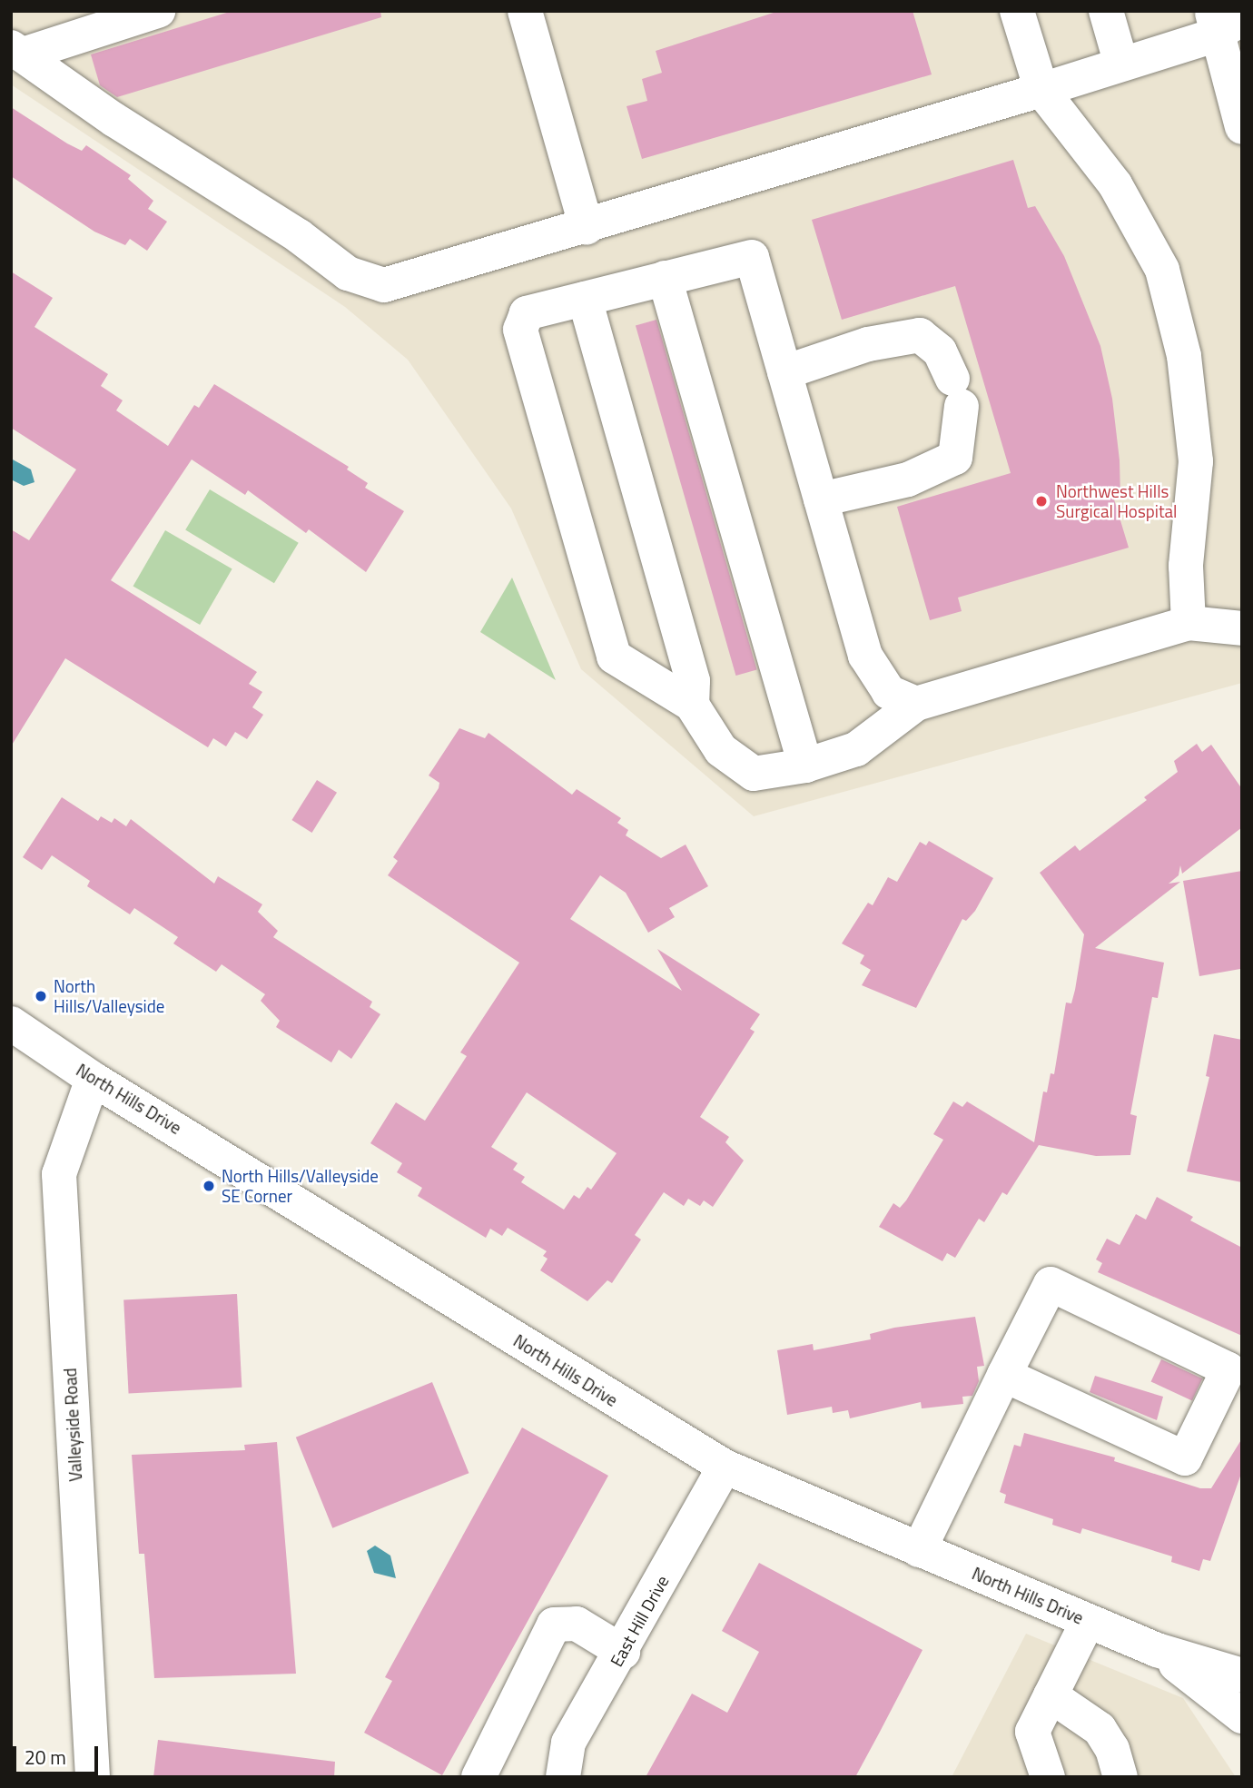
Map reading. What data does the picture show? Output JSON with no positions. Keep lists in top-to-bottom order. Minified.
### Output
{"streets":{"street":["North Hills Drive","Valleyside Road","East Hill Drive"]},"crossings":[["North Hills Drive","Valleyside Road"],["North Hills Drive","East Hill Drive"]],"places":["Northwest Hills Surgical Hospital","North Hills/Valleyside","North Hills/Valleyside SE Corner"],"scale_bar":"20 m"}
